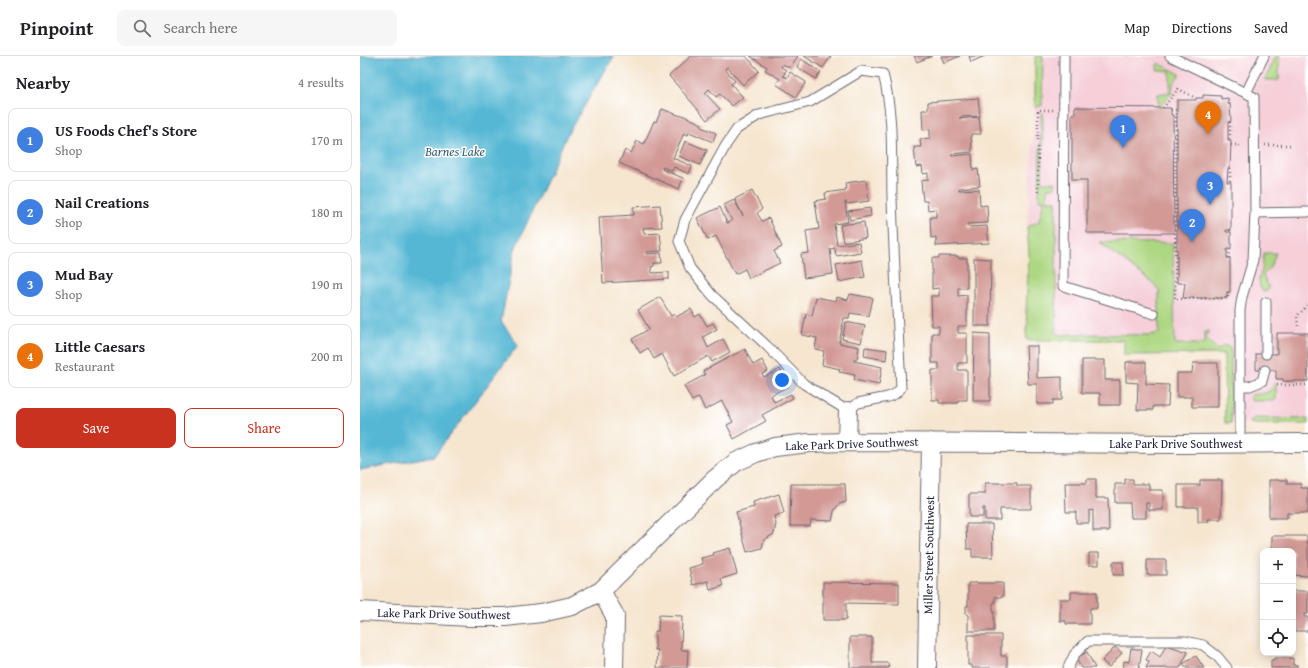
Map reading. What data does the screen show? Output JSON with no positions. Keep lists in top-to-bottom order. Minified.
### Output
{"streets":{"street":["Lake Park Drive Southwest","Miller Street Southwest"]},"crossings":[["Lake Park Drive Southwest","Miller Street Southwest"]],"water":["Barnes Lake"],"page":{"header":"Pinpoint","search":"Search here","nav":["Map","Directions","Saved"],"heading":["Nearby","4 results"],"pins":["4","1","3","2"],"list":[{"mark":"1","name":"US Foods Chef's Store","note":"Shop","value":"170 m"},{"mark":"2","name":"Nail Creations","note":"Shop","value":"180 m"},{"mark":"3","name":"Mud Bay","note":"Shop","value":"190 m"},{"mark":"4","name":"Little Caesars","note":"Restaurant","value":"200 m"}],"buttons":["Save","Share"],"map_buttons":["+","−"]}}
